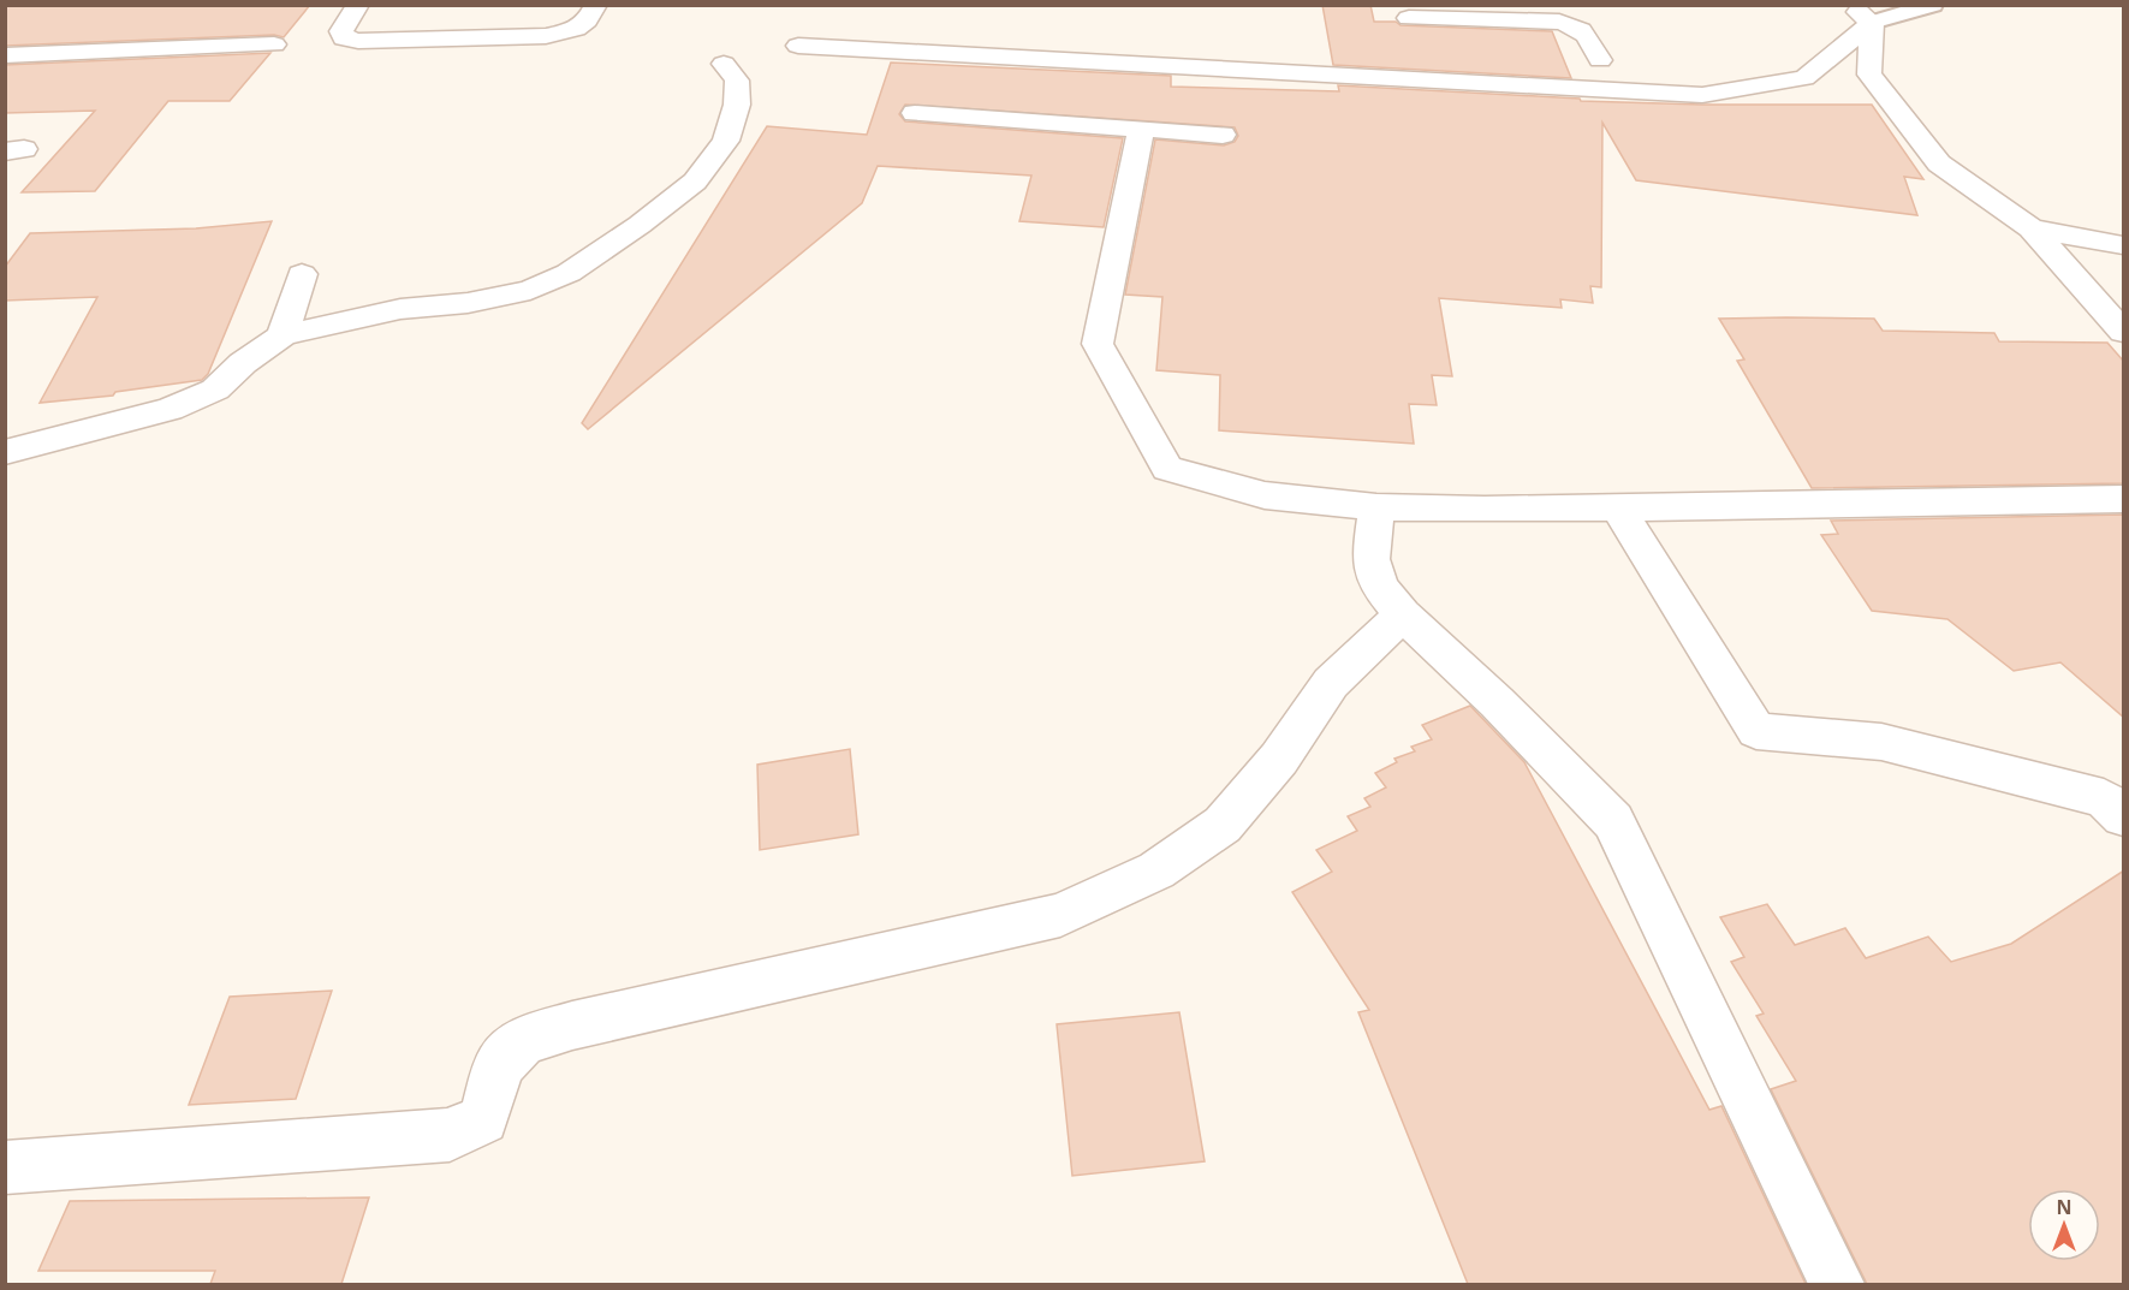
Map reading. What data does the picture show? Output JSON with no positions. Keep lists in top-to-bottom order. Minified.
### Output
{"north":"top"}
